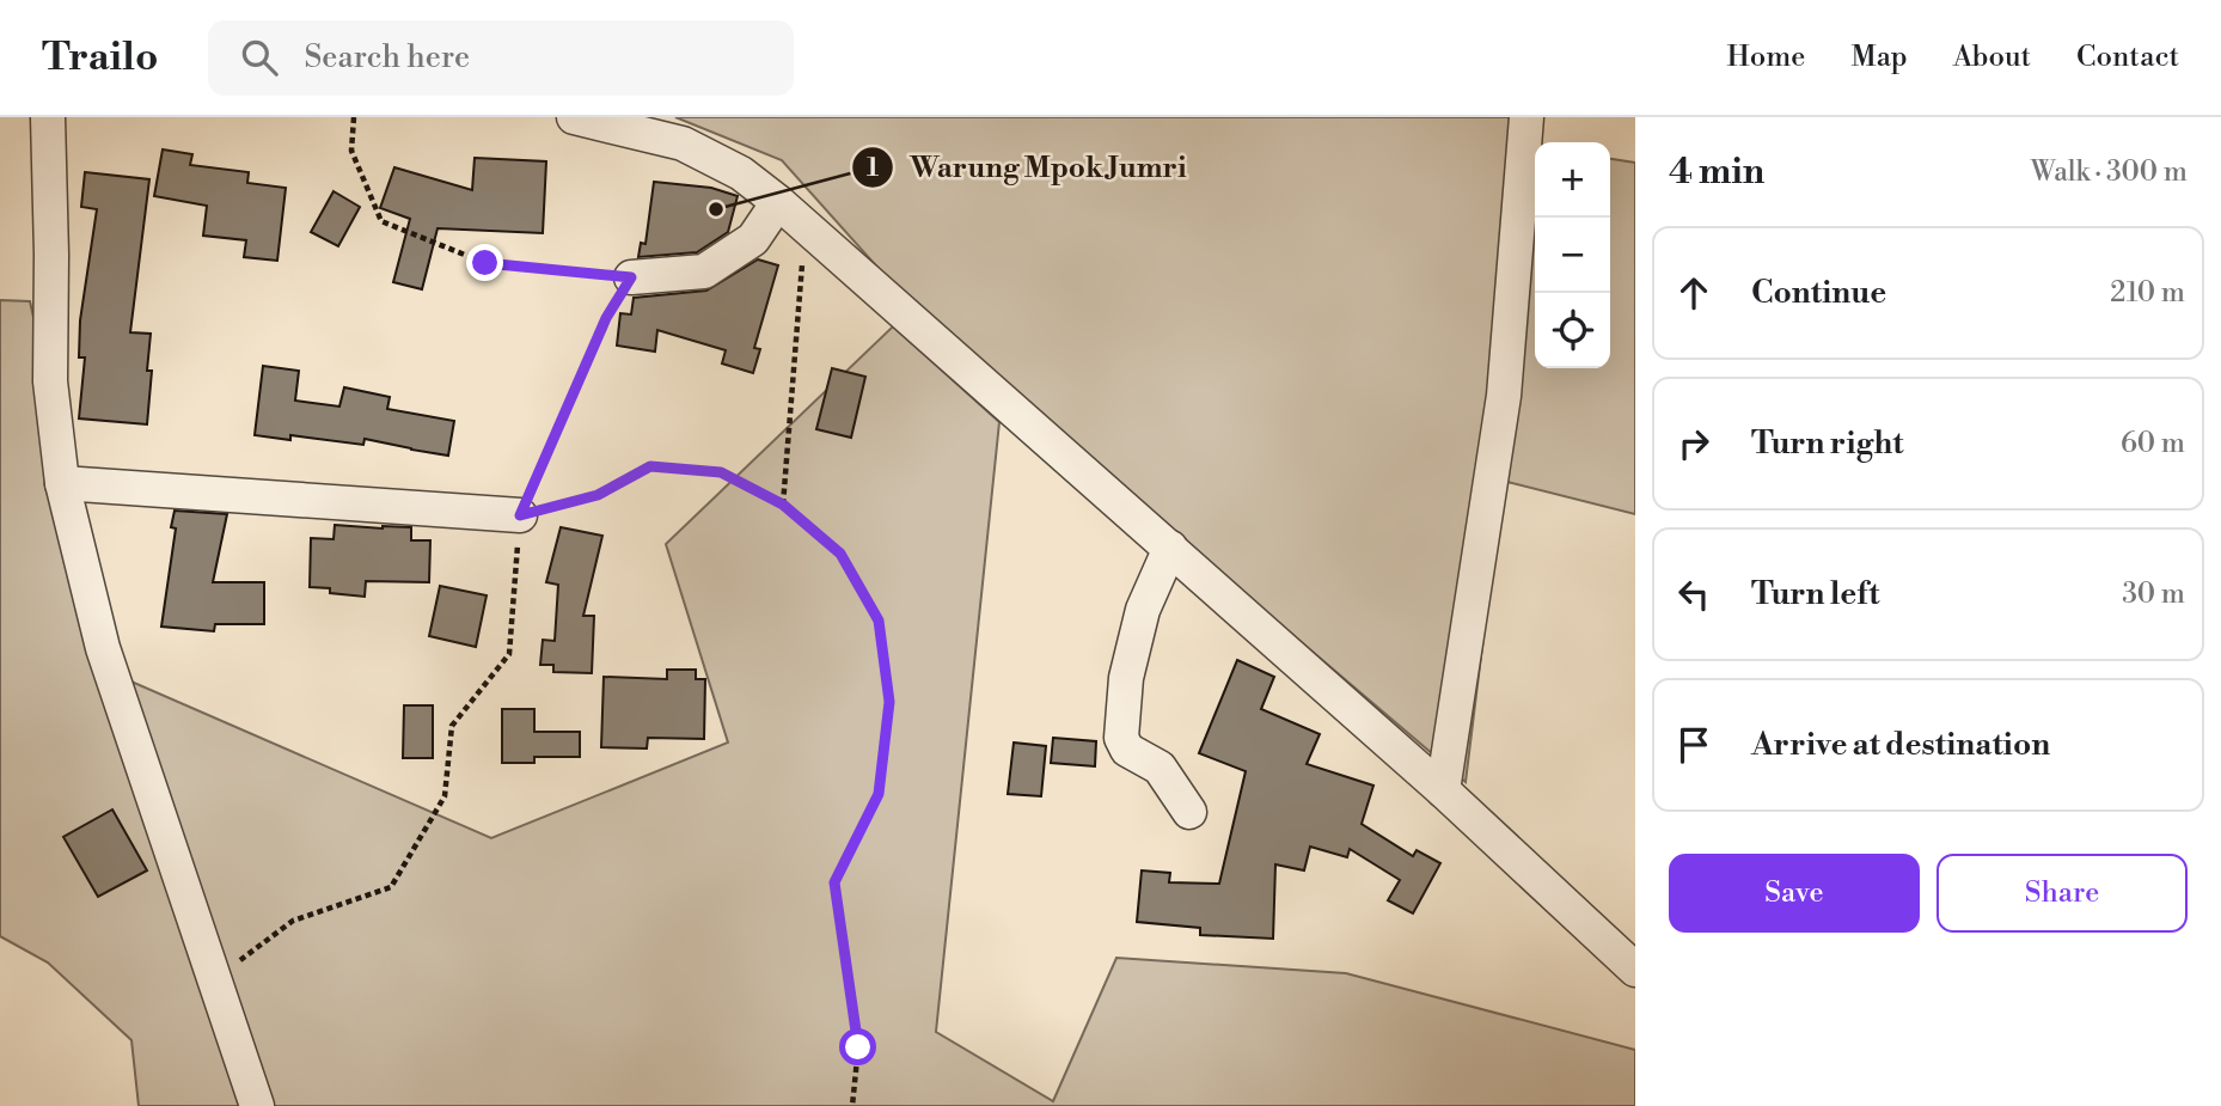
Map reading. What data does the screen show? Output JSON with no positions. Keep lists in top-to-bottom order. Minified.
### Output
{"places":["Warung Mpok Jumri"],"page":{"header":"Trailo","search":"Search here","nav":["Home","Map","About","Contact"],"heading":["4 min","Walk · 300 m"],"map_buttons":["+","−"],"list":[["Continue","210 m"],["Turn right","60 m"],["Turn left","30 m"],"Arrive at destination"],"buttons":["Save","Share"]}}
